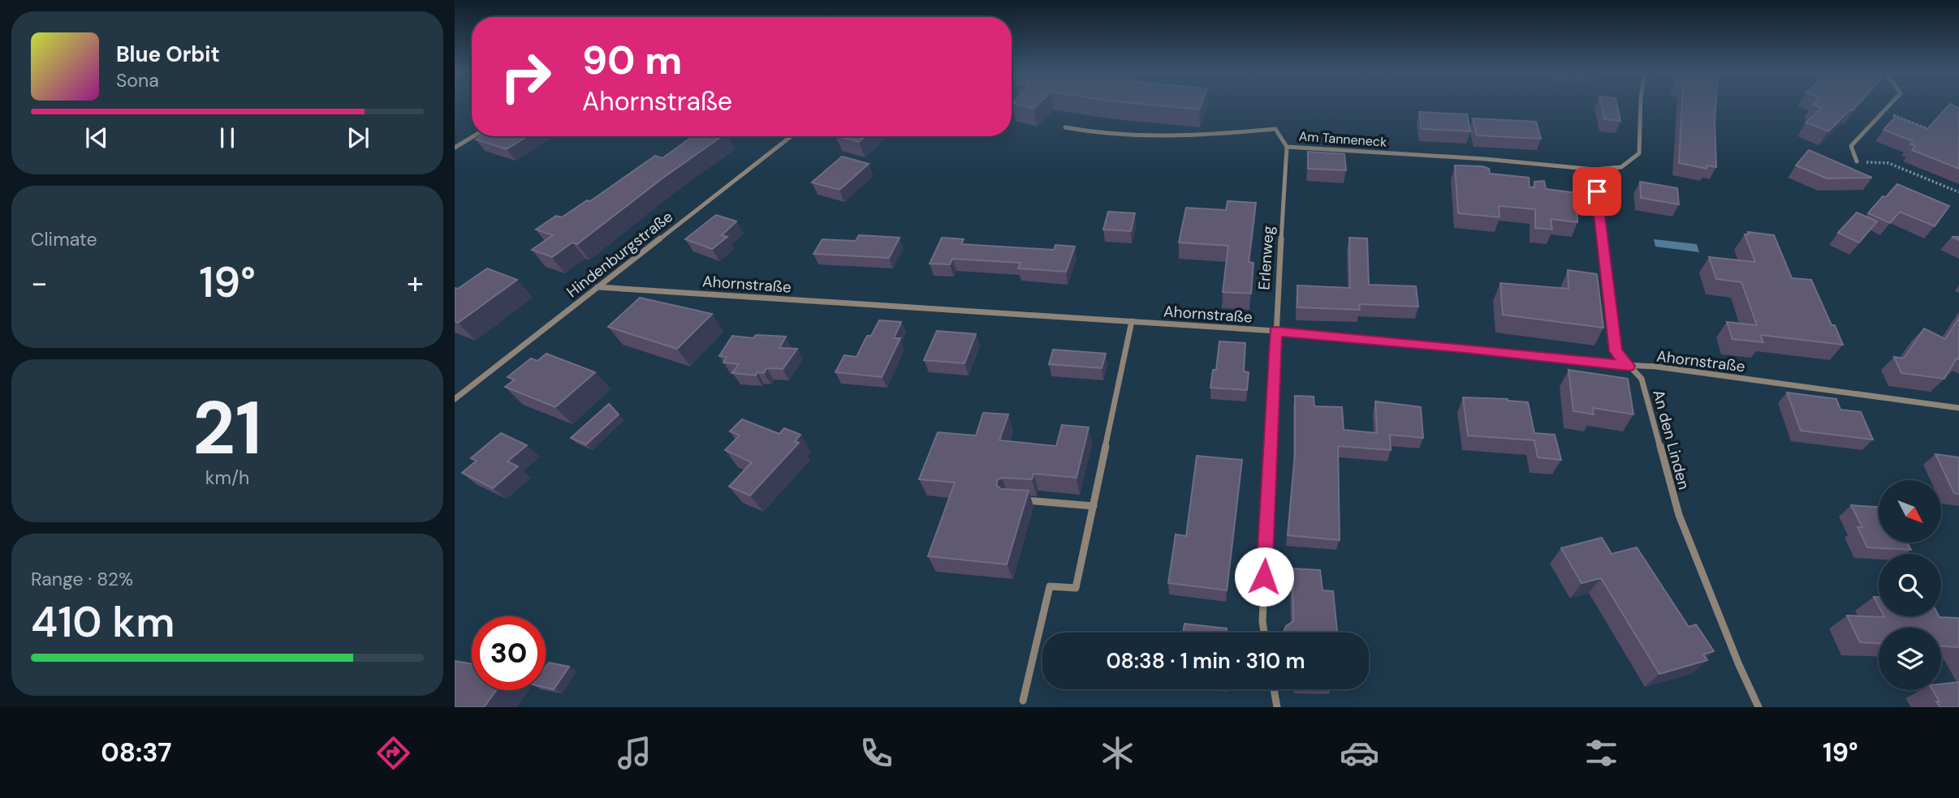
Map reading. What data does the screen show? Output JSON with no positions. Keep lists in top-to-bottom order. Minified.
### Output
{"streets":{"street":["Am Tanneneck","Hindenburgstraße","Erlenweg","Ahornstraße","An den Linden"]},"crossings":[["Am Tanneneck","Erlenweg"],["Am Tanneneck","An den Linden"],["Hindenburgstraße","Ahornstraße"],["Erlenweg","Ahornstraße"],["Ahornstraße","An den Linden"]],"north":"bottom right","page":{"turn":["90 m","Ahornstraße"],"song":["Blue Orbit","Sona"],"tile":["Climate",["21","km/h"],["Range · 82%","410 km"]],"heat":["−","19°","+"],"limit":"30","trip":"08:38 · 1 min · 310 m","tabs":["08:37","19°"]}}
